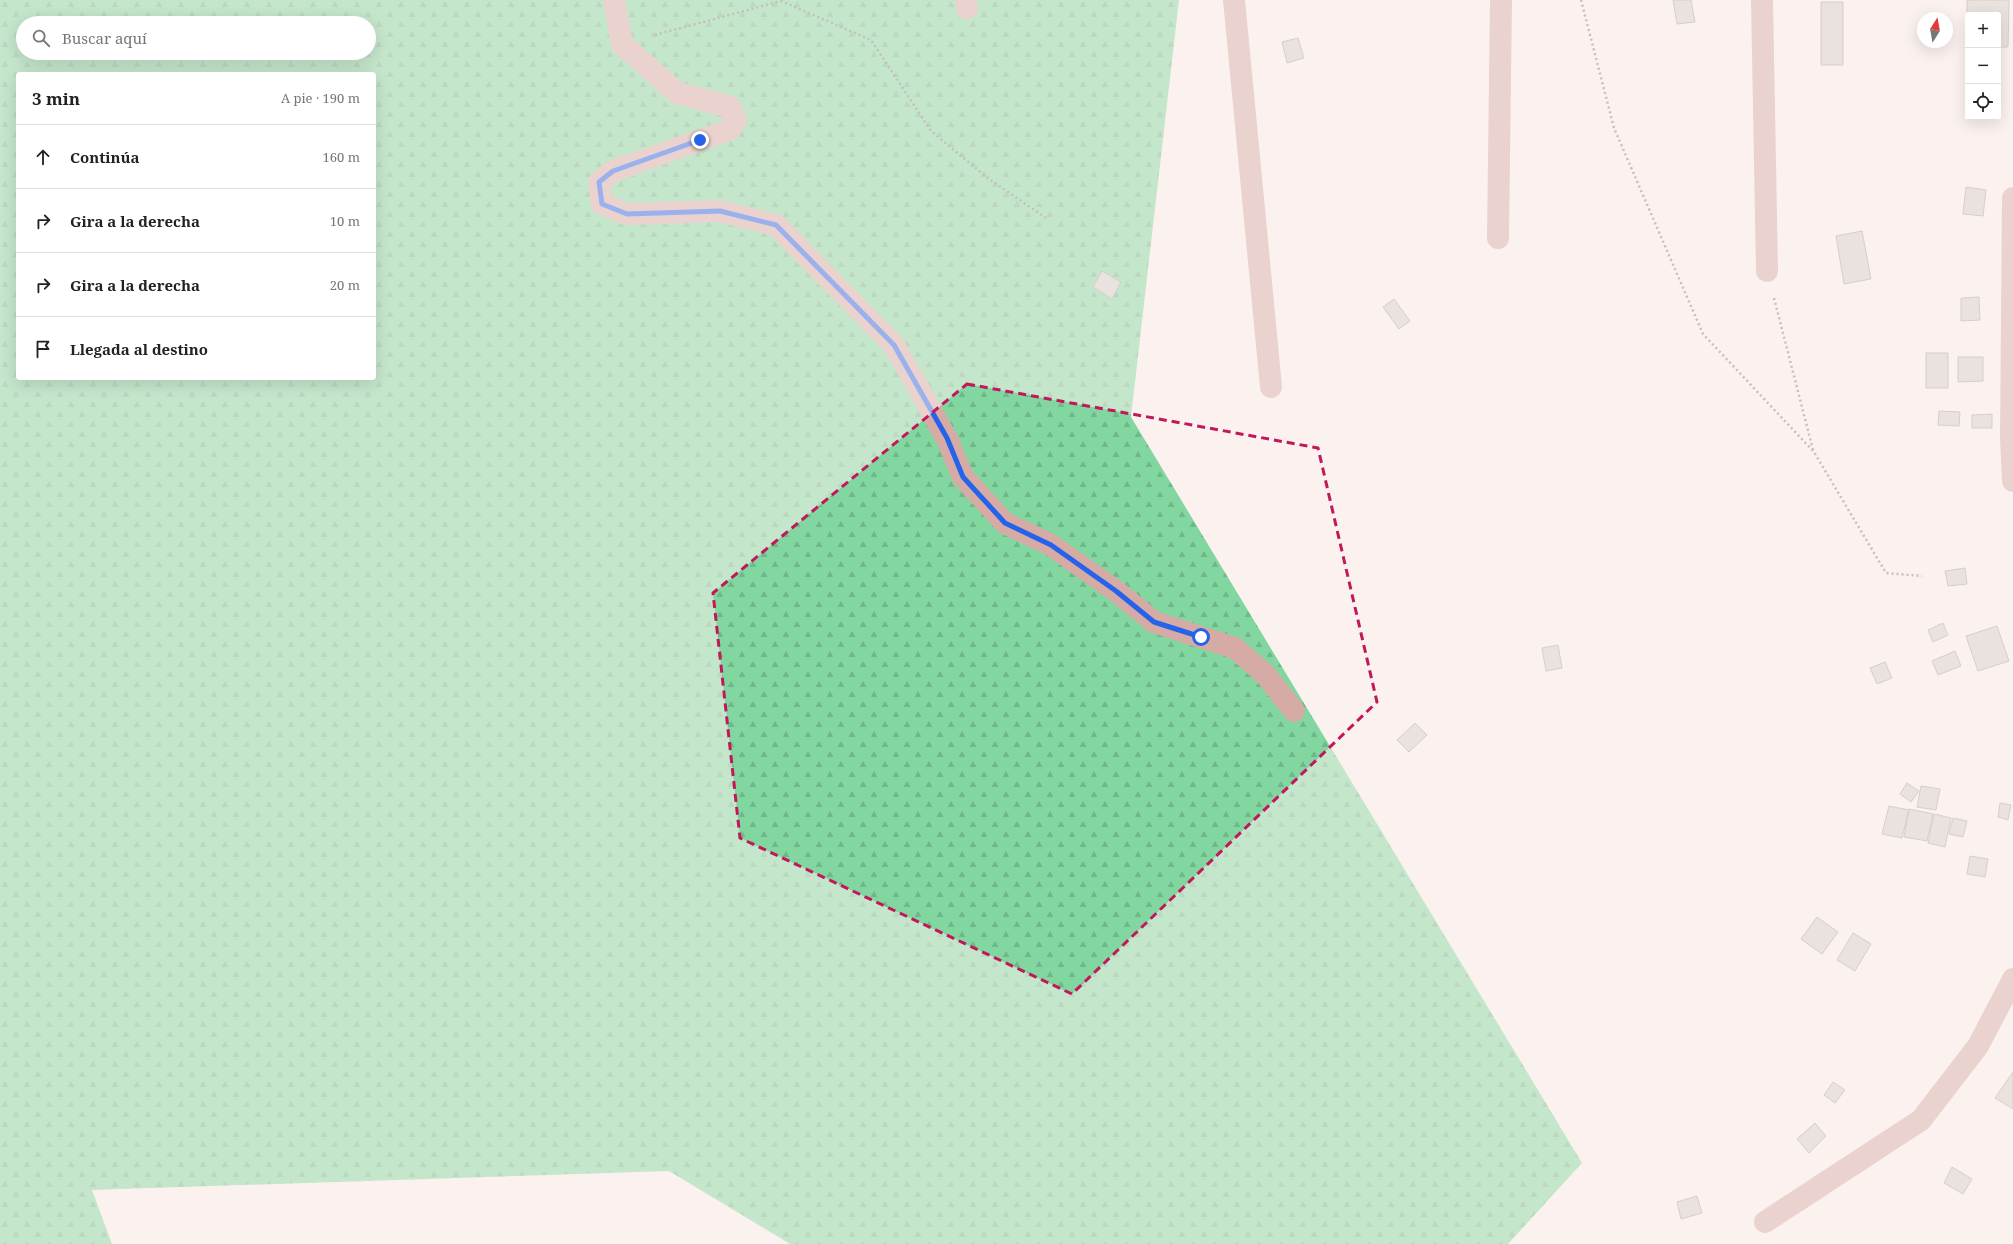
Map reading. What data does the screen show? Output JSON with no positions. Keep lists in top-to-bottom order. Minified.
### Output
{"north":"top","page":{"map_buttons":["+","−"],"search":"Buscar aquí","heading":["3 min","A pie · 190 m"],"list":[["Continúa","160 m"],["Gira a la derecha","10 m"],["Gira a la derecha","20 m"],"Llegada al destino"]}}
